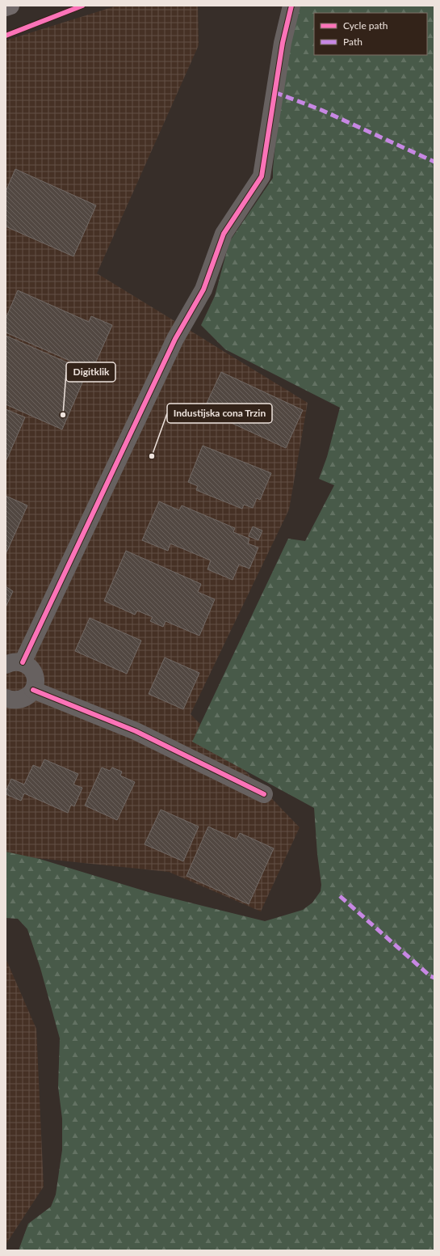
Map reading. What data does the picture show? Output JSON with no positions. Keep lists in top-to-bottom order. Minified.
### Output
{"places":["Digitklik","Industijska cona Trzin"],"legend":["Cycle path","Path"]}
